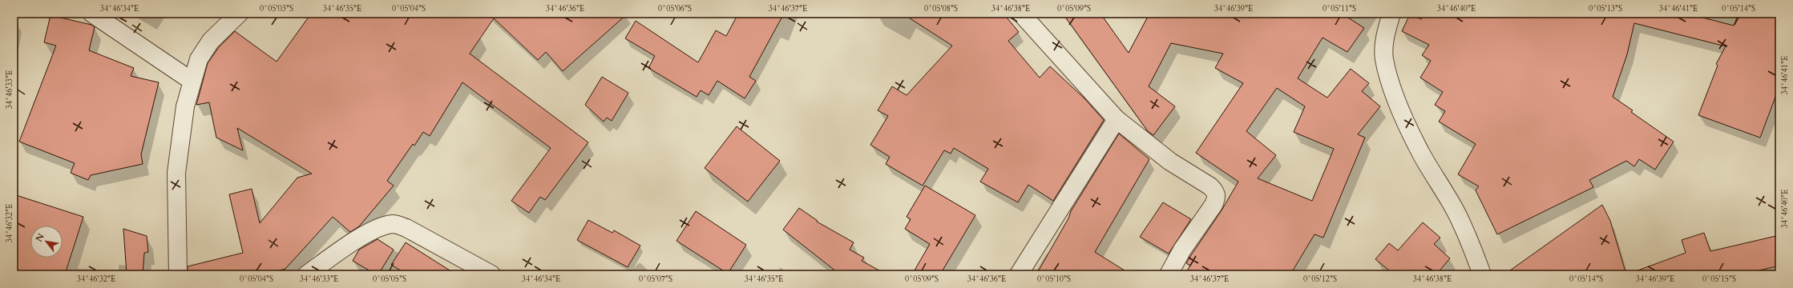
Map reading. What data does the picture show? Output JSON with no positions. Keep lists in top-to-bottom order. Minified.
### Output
{"north":"top left","coordinates":["34°46'34\"E","0°05'03\"S","34°46'35\"E","0°05'04\"S","34°46'36\"E","0°05'06\"S","34°46'37\"E","0°05'08\"S","34°46'38\"E","0°05'09\"S","34°46'39\"E","0°05'11\"S","34°46'40\"E","0°05'13\"S","34°46'41\"E","0°05'14\"S","34°46'33\"E","34°46'32\"E","0°05'05\"S","0°05'07\"S","0°05'10\"S","0°05'12\"S","0°05'15\"S"]}
